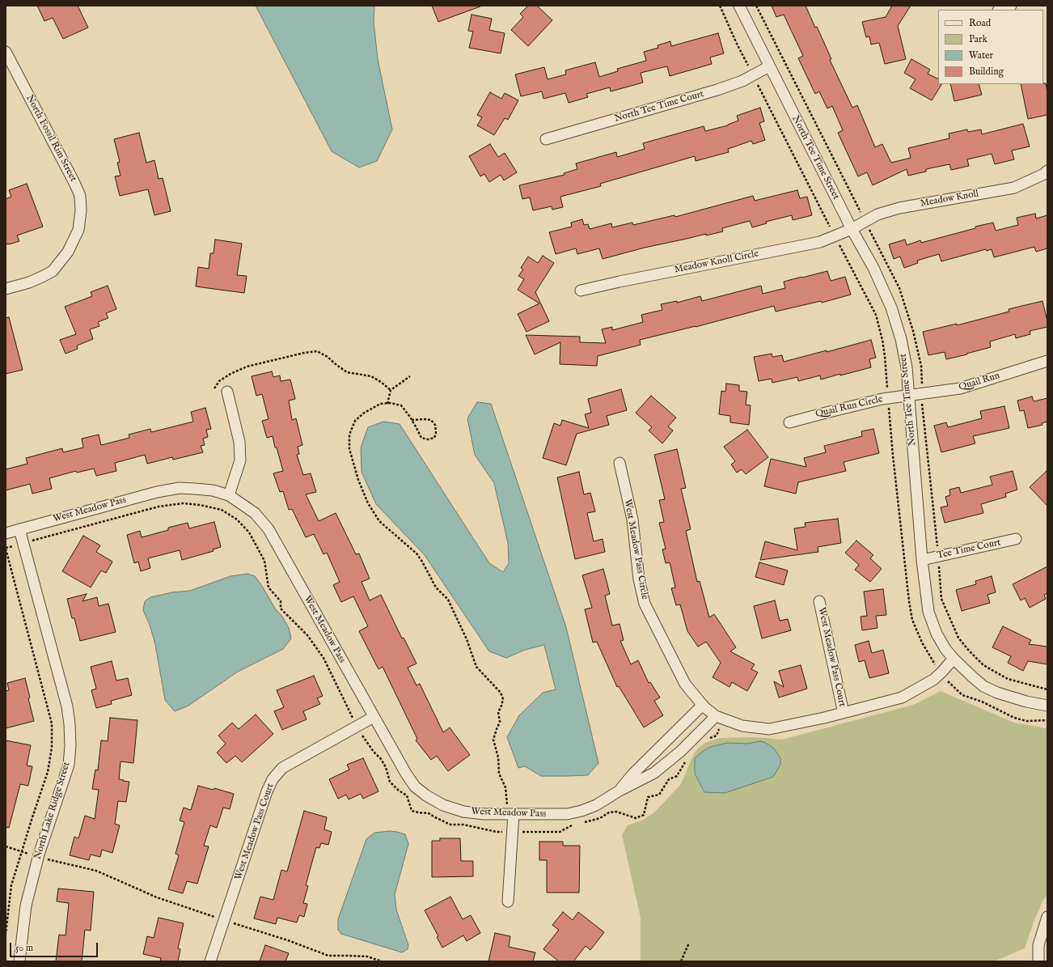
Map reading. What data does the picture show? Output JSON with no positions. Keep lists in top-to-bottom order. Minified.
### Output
{"streets":{"street":["North Tee Time Court","North Fossil Rim Street","North Tee Time Street","Meadow Knoll","Meadow Knoll Circle","Quail Run","Quail Run Circle","West Meadow Pass","West Meadow Pass Circle","Tee Time Court","West Meadow Pass Court","North Lake Ridge Street"]},"crossings":[["North Tee Time Court","North Tee Time Street"],["North Tee Time Street","Meadow Knoll"],["North Tee Time Street","Meadow Knoll Circle"],["North Tee Time Street","Quail Run"],["North Tee Time Street","Quail Run Circle"],["North Tee Time Street","West Meadow Pass Circle"],["North Tee Time Street","Tee Time Court"],["Meadow Knoll","Meadow Knoll Circle"],["Quail Run","Quail Run Circle"],["West Meadow Pass","West Meadow Pass Circle"],["West Meadow Pass","West Meadow Pass Court"],["West Meadow Pass","North Lake Ridge Street"],["West Meadow Pass Circle","West Meadow Pass Court"]],"legend":["Road","Park","Water","Building"],"scale_bar":"50 m"}
